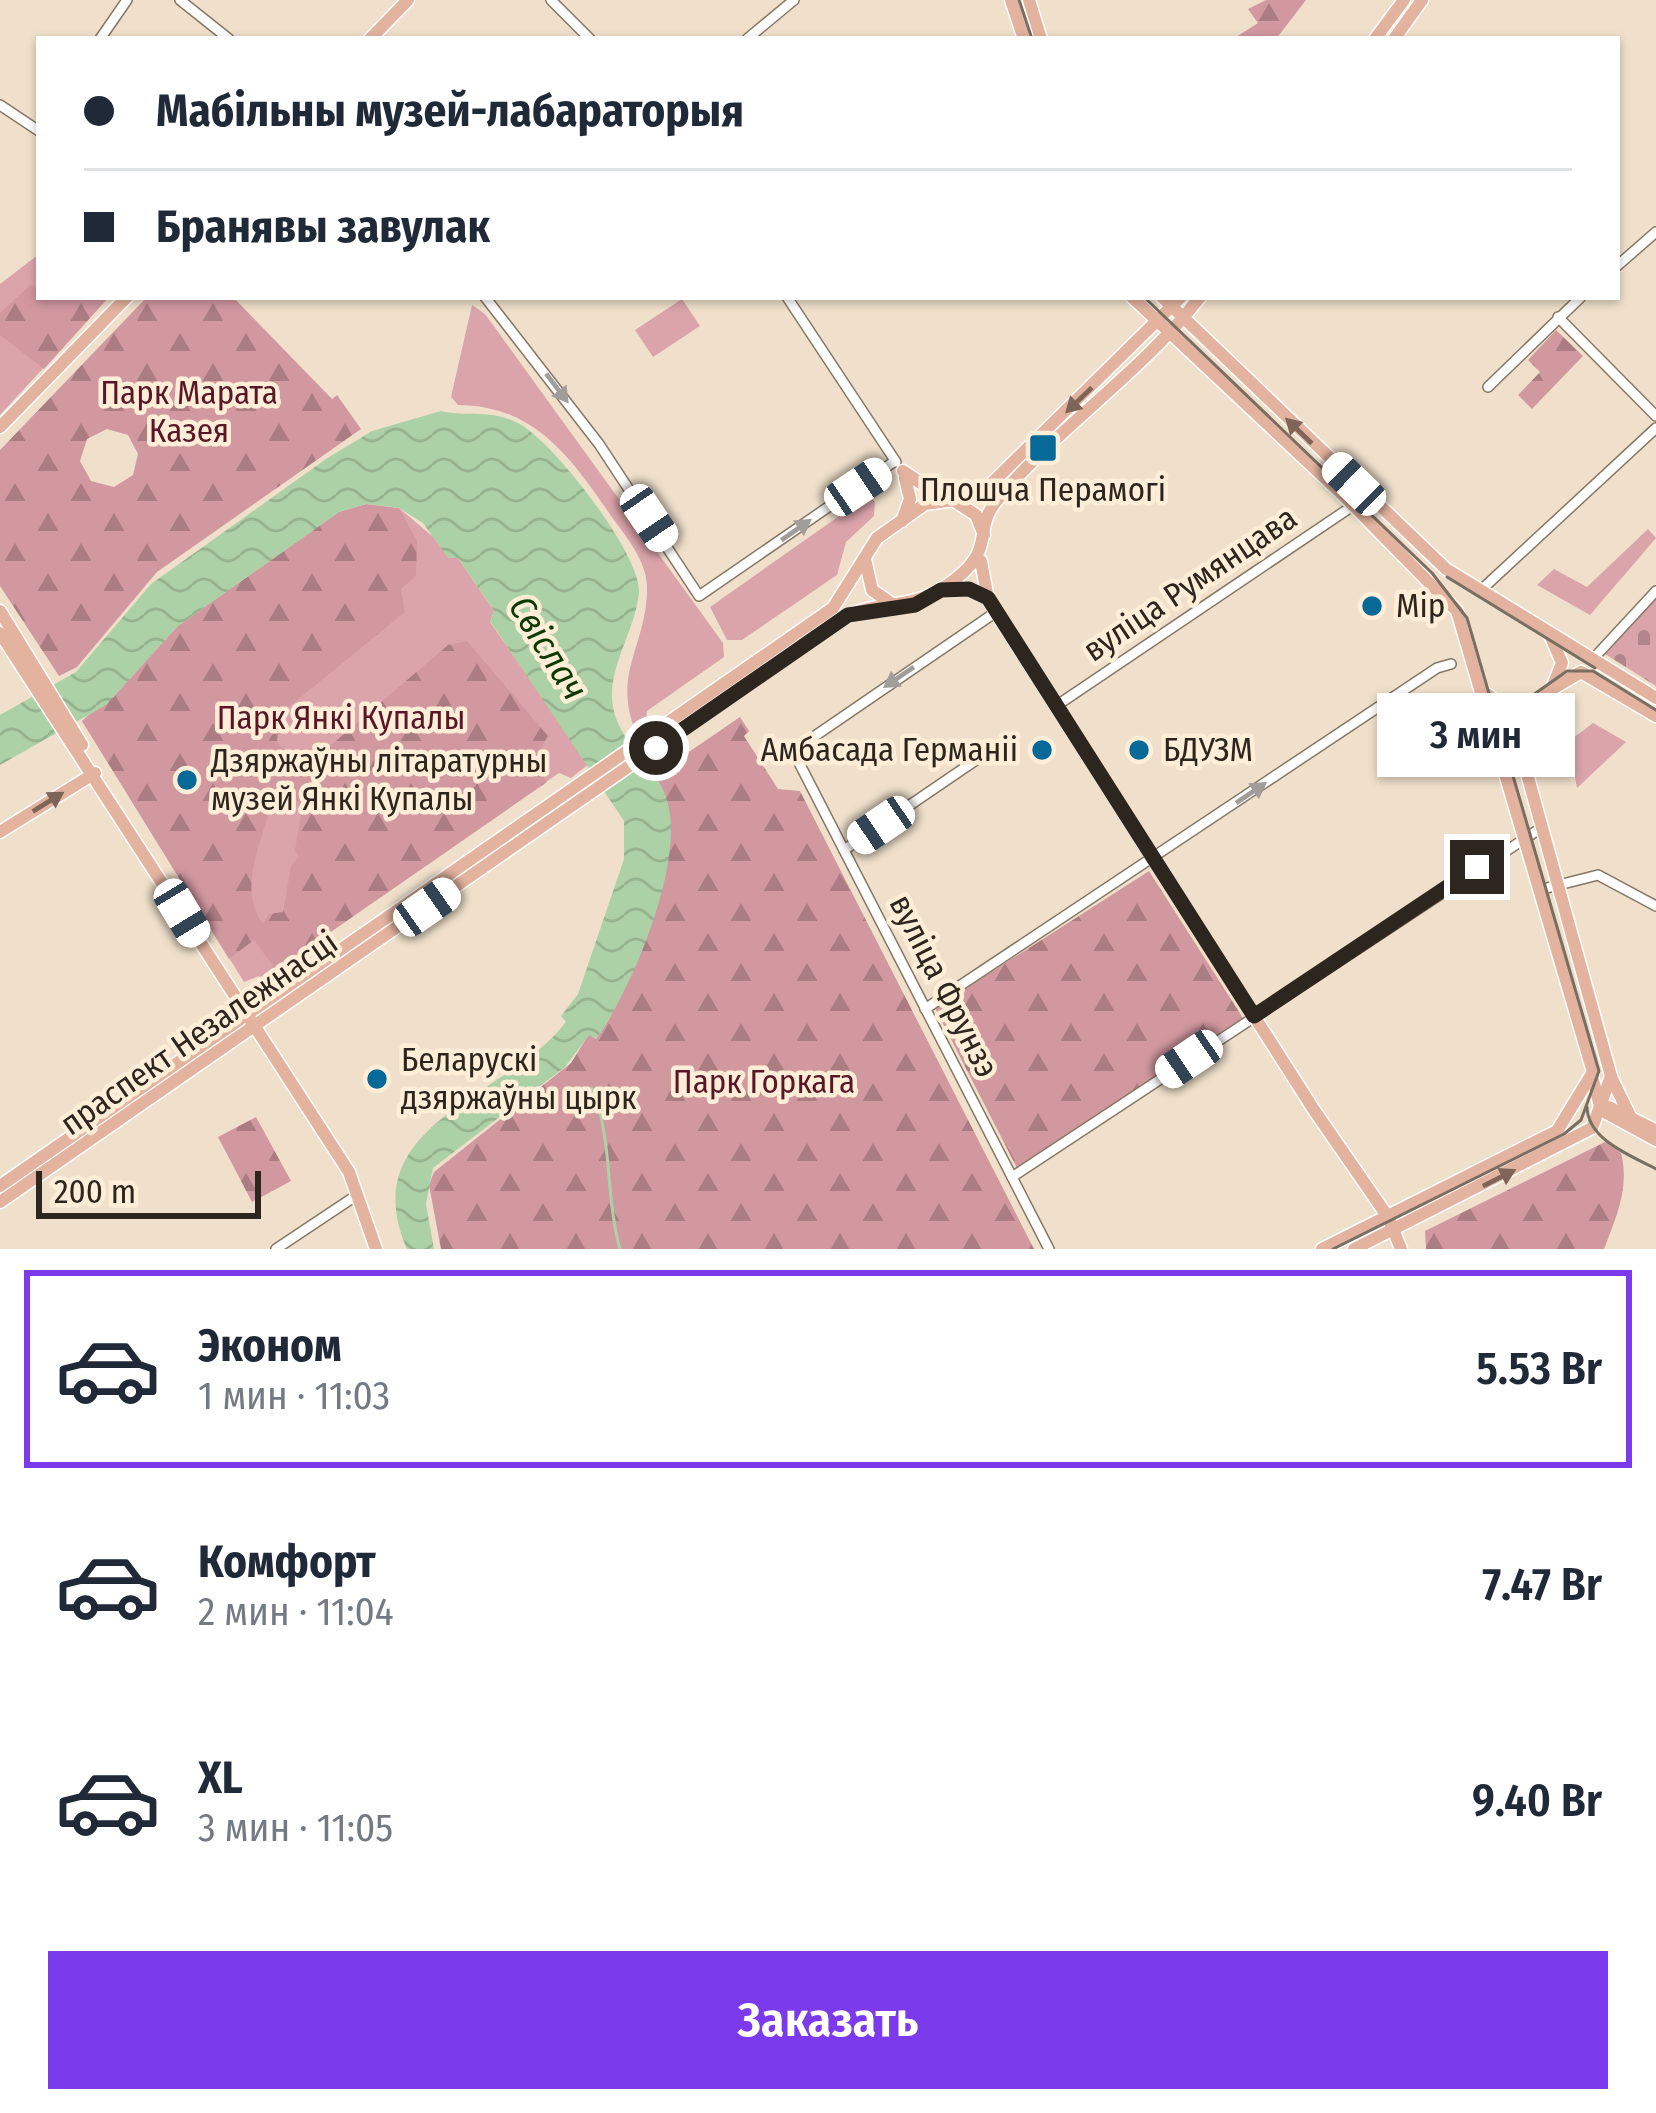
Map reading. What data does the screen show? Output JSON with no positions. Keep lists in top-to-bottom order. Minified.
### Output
{"streets":{"main road":["праспект Незалежнасці"],"street":["вуліца Румянцава","вуліца Фрунзэ"]},"water":["Свіслач"],"parks":["Парк Марата Казея","Парк Янкі Купалы","Парк Горкага"],"places":{"transit":["Плошча Перамогі"],"other":["Мір","Амбасада Германіі","БДУЗМ","Дзяржаўны літаратурны музей Янкі Купалы","Беларускі дзяржаўны цырк"]},"scale_bar":"200 m","page":{"banner":["Мабільны музей-лабараторыя","Бранявы завулак"],"bubble":"3 мин","scale":"200 m","list":[{"name":"Эконом","note":"1 мин · 11:03","value":"5.53 Br"},{"name":"Комфорт","note":"2 мин · 11:04","value":"7.47 Br"},{"name":"XL","note":"3 мин · 11:05","value":"9.40 Br"}],"buttons":"Заказать"}}
